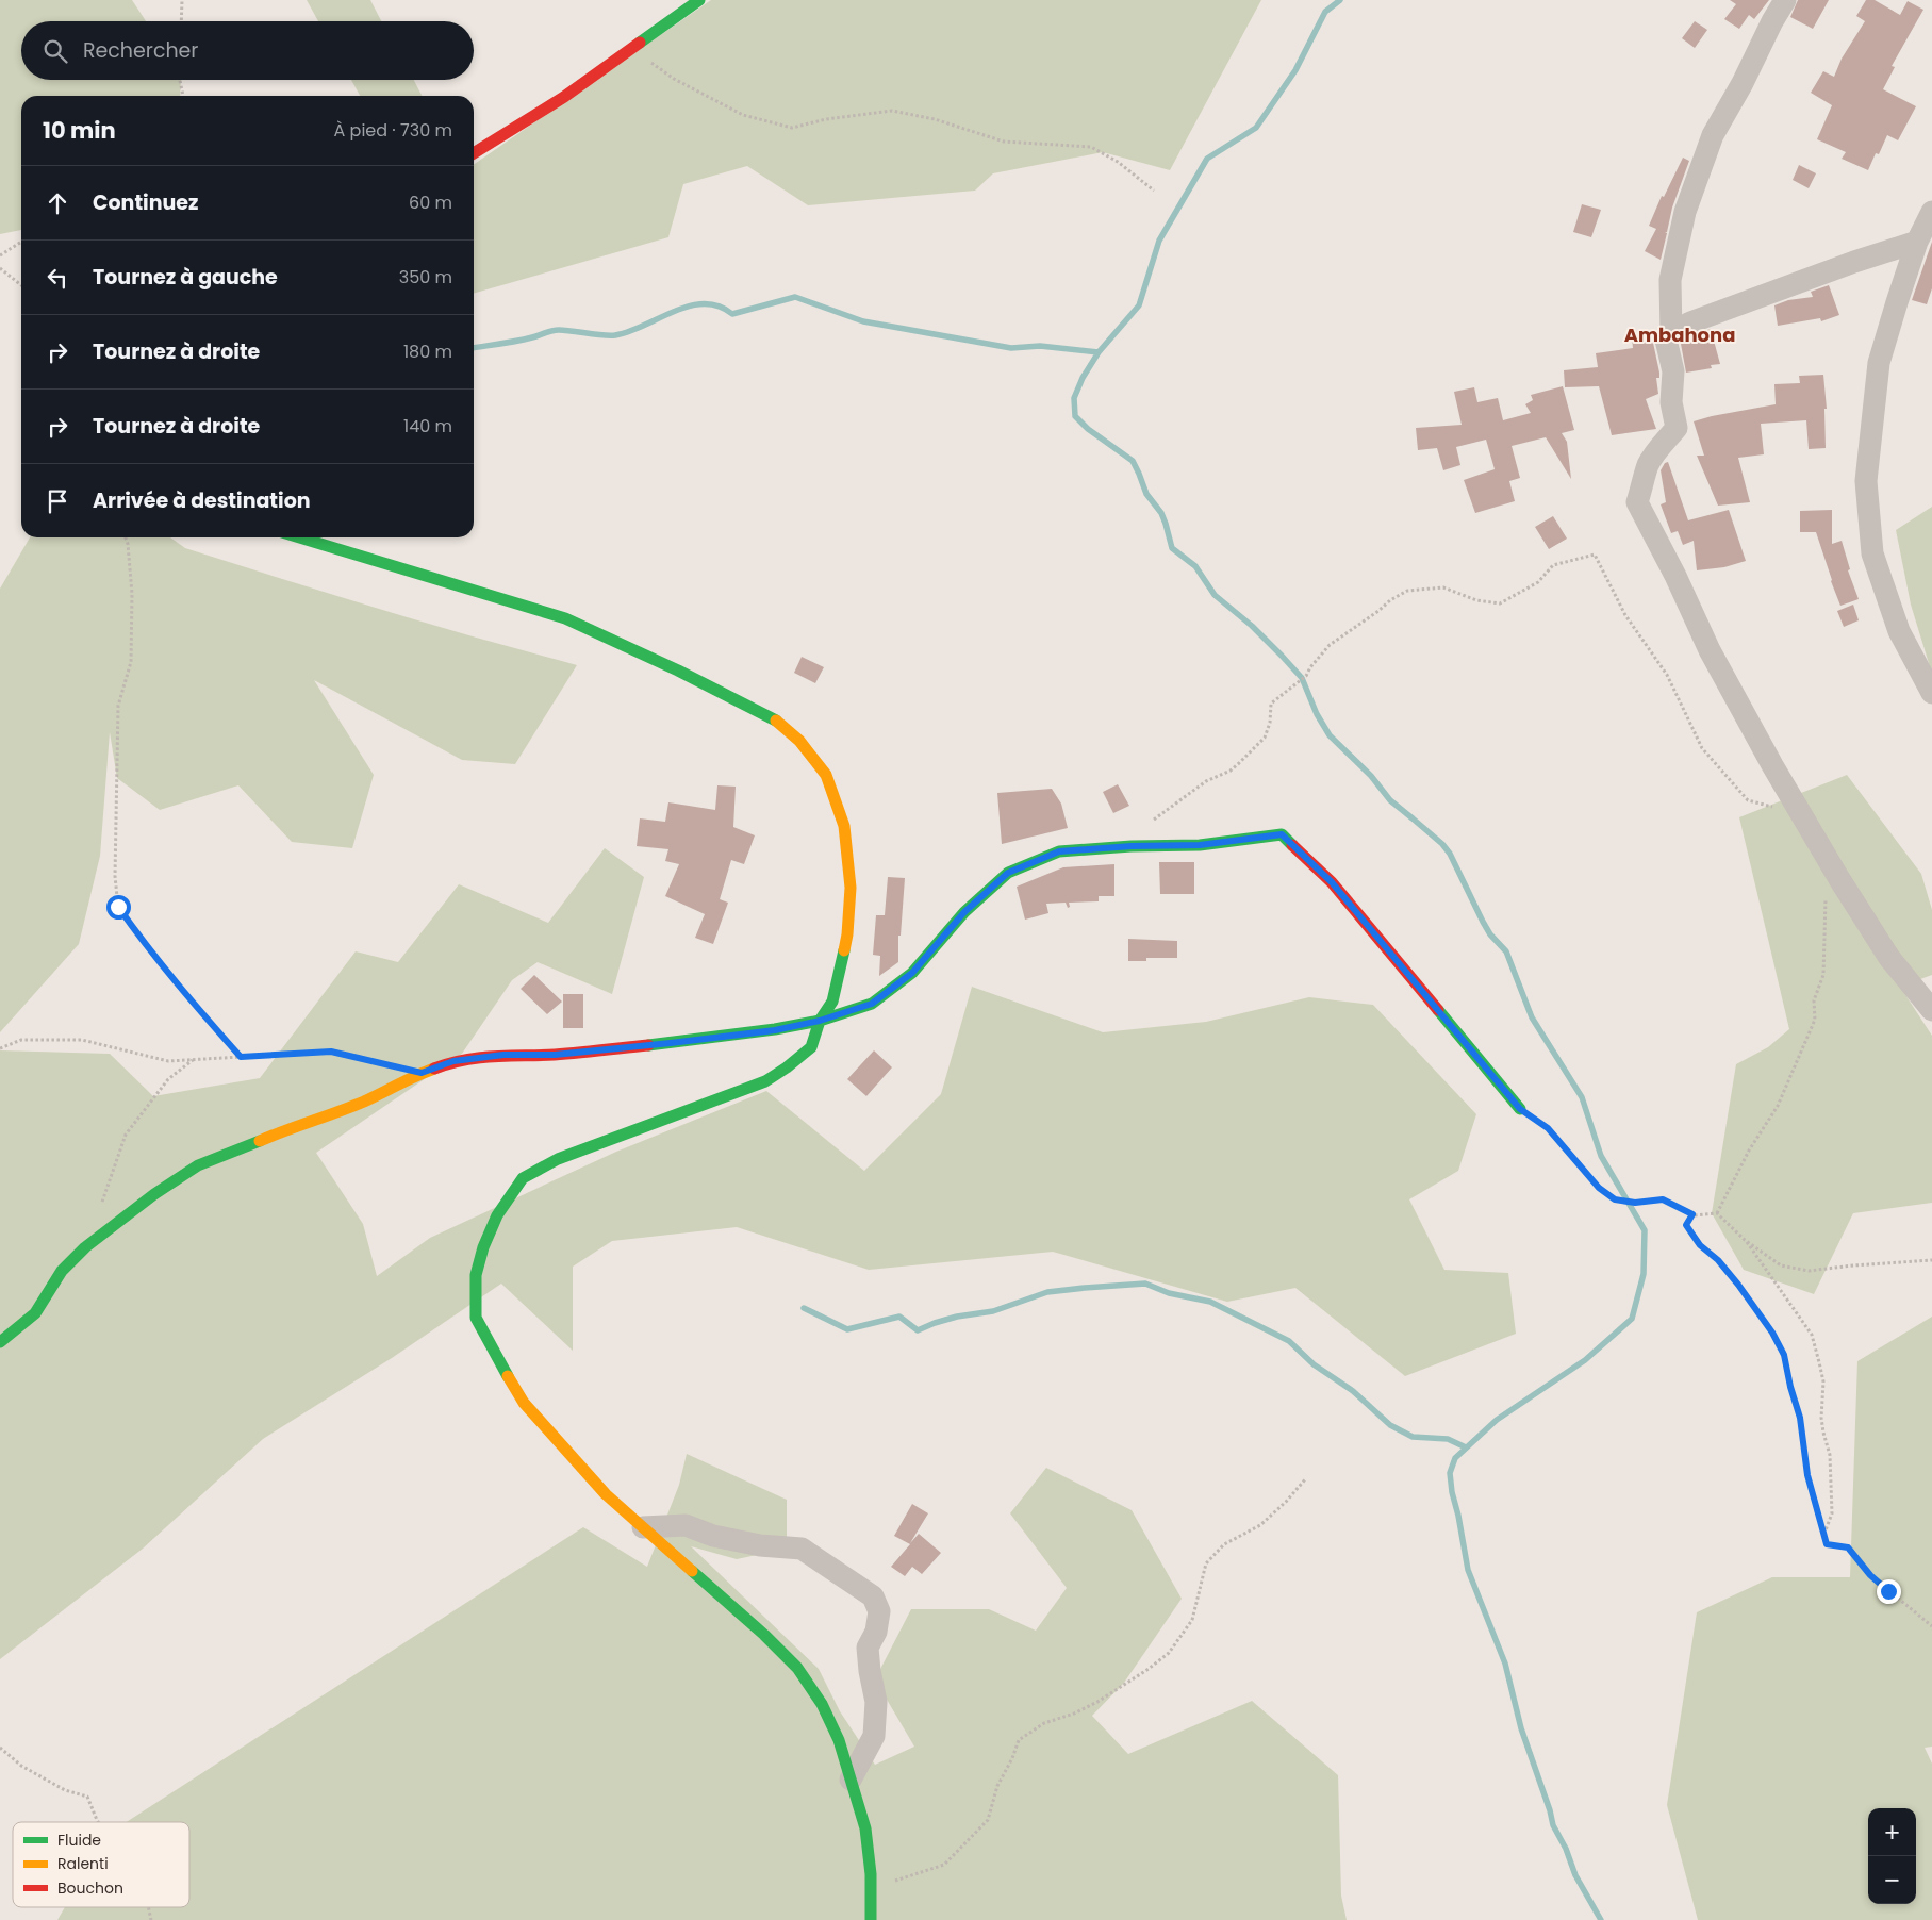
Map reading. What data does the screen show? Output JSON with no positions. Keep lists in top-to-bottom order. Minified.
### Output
{"districts":["Ambahona"],"legend":["Fluide","Ralenti","Bouchon"],"page":{"search":"Rechercher","heading":["10 min","À pied · 730 m"],"list":[["Continuez","60 m"],["Tournez à gauche","350 m"],["Tournez à droite","180 m"],["Tournez à droite","140 m"],"Arrivée à destination"],"map_buttons":["+","−"]}}
